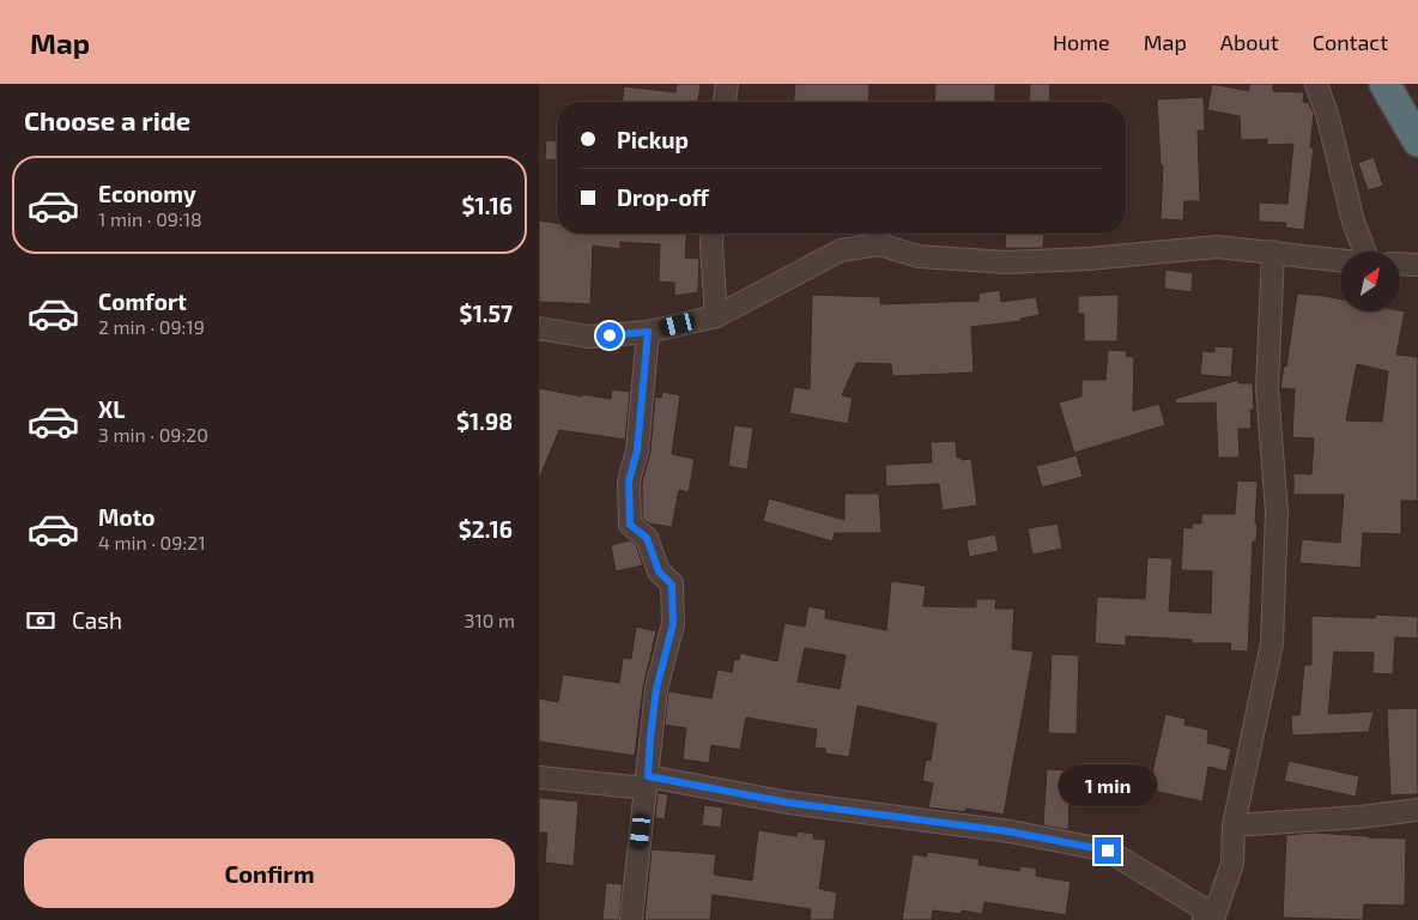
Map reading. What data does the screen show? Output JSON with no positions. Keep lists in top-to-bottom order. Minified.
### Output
{"north":"top right","page":{"header":"Map","nav":["Home","Map","About","Contact"],"heading":"Choose a ride","banner":["Pickup","Drop-off"],"list":[{"name":"Economy","note":"1 min · 09:18","value":"$1.16"},{"name":"Comfort","note":"2 min · 09:19","value":"$1.57"},{"name":"XL","note":"3 min · 09:20","value":"$1.98"},{"name":"Moto","note":"4 min · 09:21","value":"$2.16"}],"pay":["Cash","310 m"],"bubble":"1 min","buttons":"Confirm"}}
